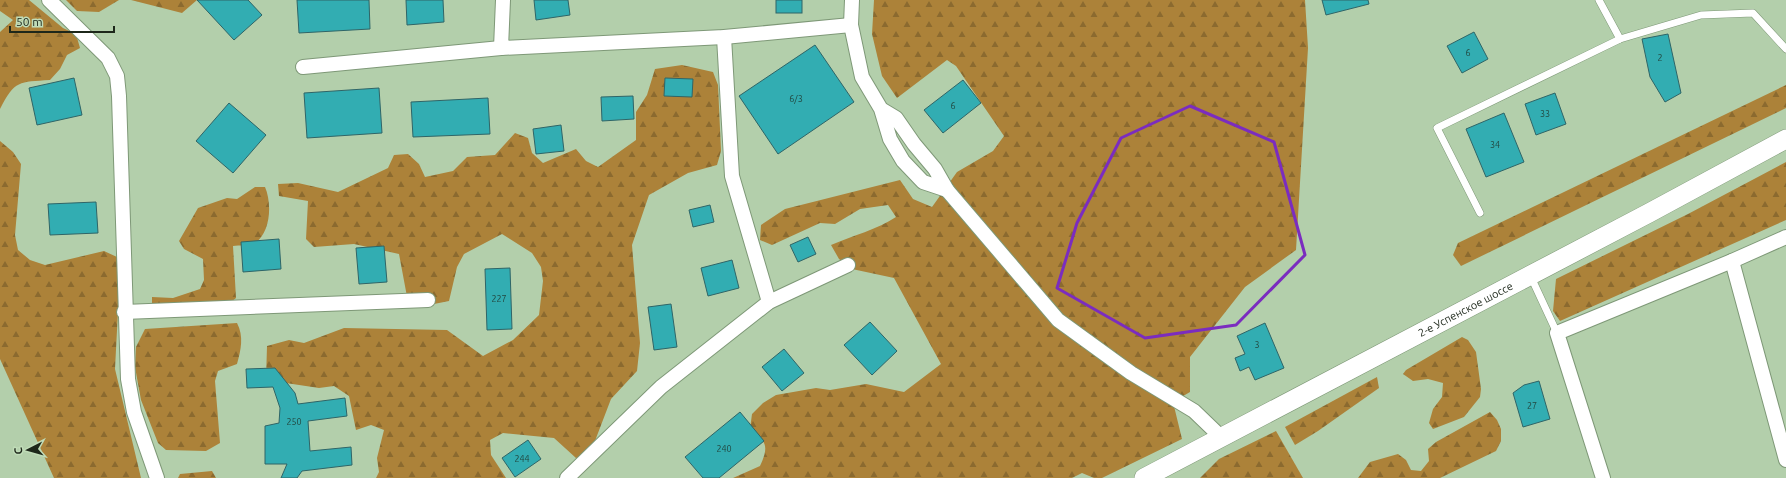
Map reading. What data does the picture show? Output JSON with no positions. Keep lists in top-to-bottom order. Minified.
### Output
{"streets":{"main road":["2-е Успенское шоссе"]},"house_numbers":["6","2","6/3","6","33","34","227","3","27","250","240","244"],"scale_bar":"50 m","north":"left"}
